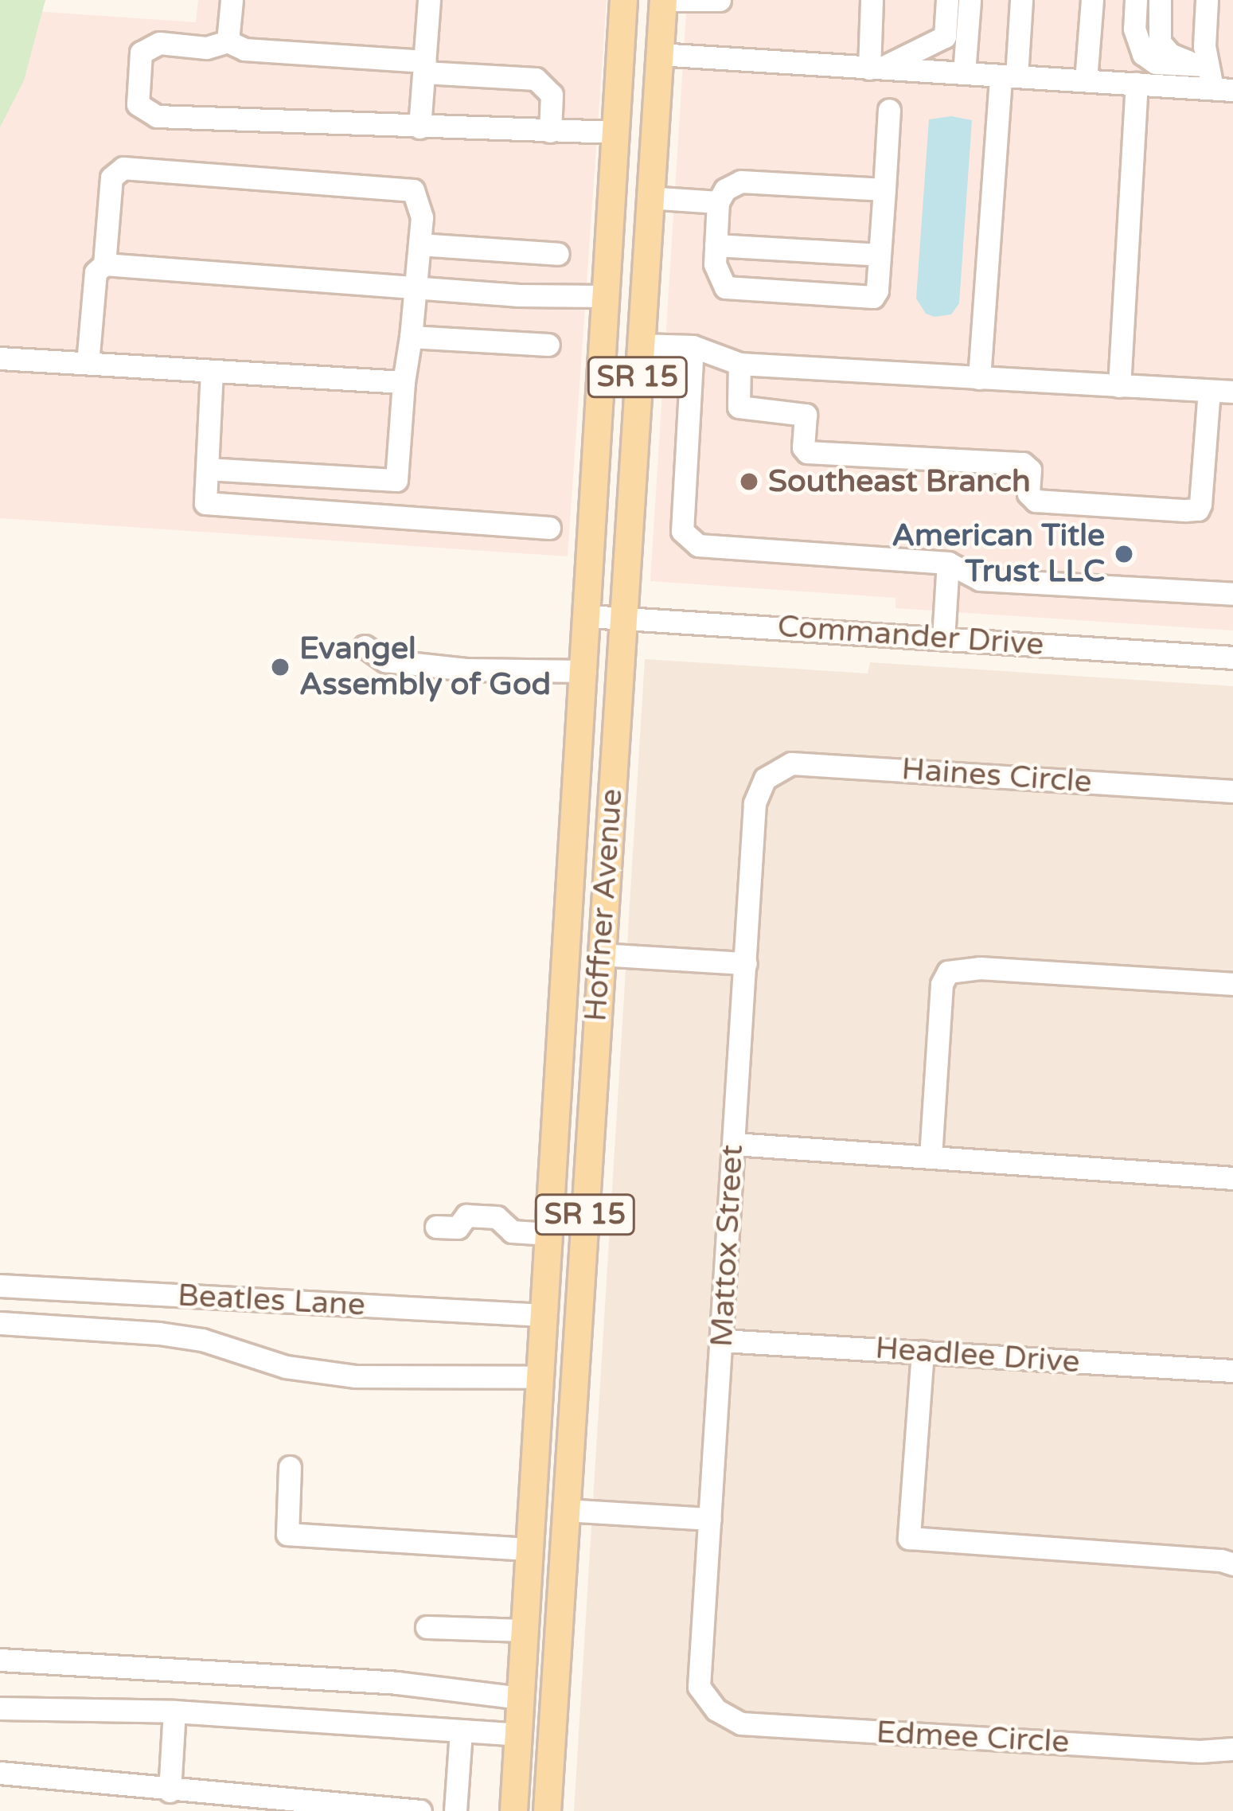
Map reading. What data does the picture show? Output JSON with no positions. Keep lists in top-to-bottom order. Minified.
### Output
{"streets":{"main road":["SR 15","Hoffner Avenue"],"street":["Commander Drive","Haines Circle","Mattox Street","Beatles Lane","Headlee Drive","Edmee Circle"]},"crossings":[["Commander Drive","Hoffner Avenue"],["Haines Circle","Mattox Street"],["Hoffner Avenue","Beatles Lane"],["Mattox Street","Headlee Drive"],["Mattox Street","Edmee Circle"]],"places":["Southeast Branch","American Title Trust LLC","Evangel Assembly of God"]}
